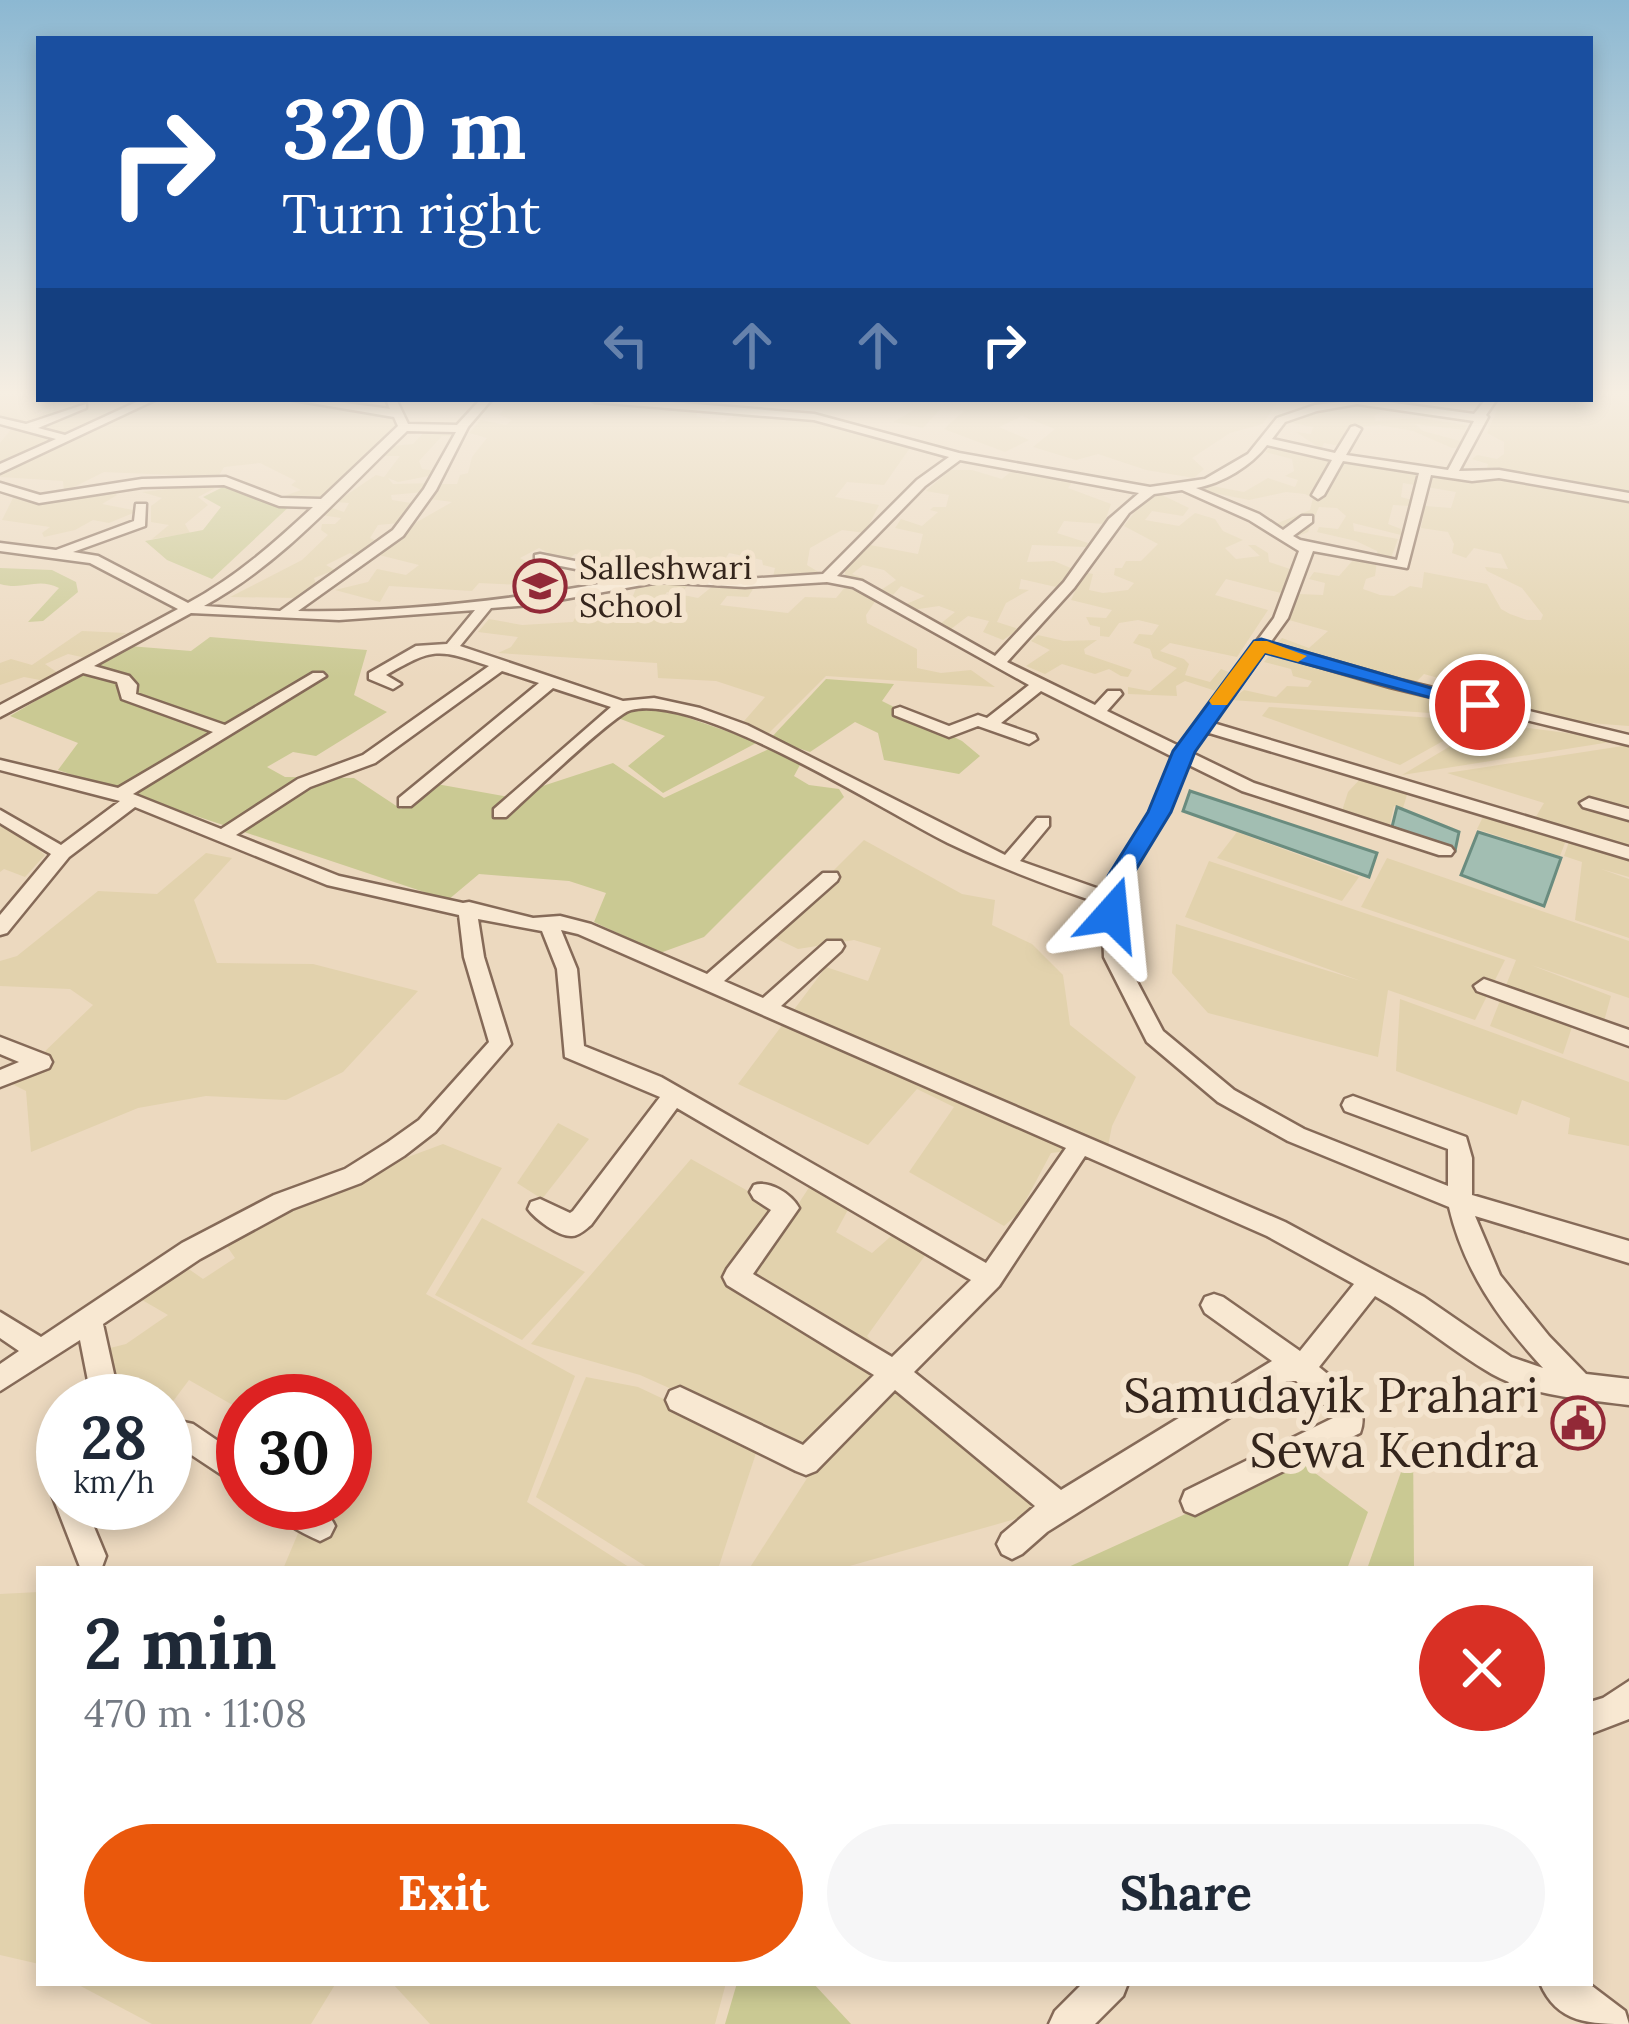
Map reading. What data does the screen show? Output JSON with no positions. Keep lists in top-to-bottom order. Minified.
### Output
{"places":{"school or university":["Salleshwari School"],"public building":["Samudayik Prahari Sewa Kendra"]},"page":{"turn":["320 m","Turn right"],"speed":"28 km/h","limit":"30","heading":["2 min","470 m · 11:08"],"buttons":["Exit","Share"]}}
